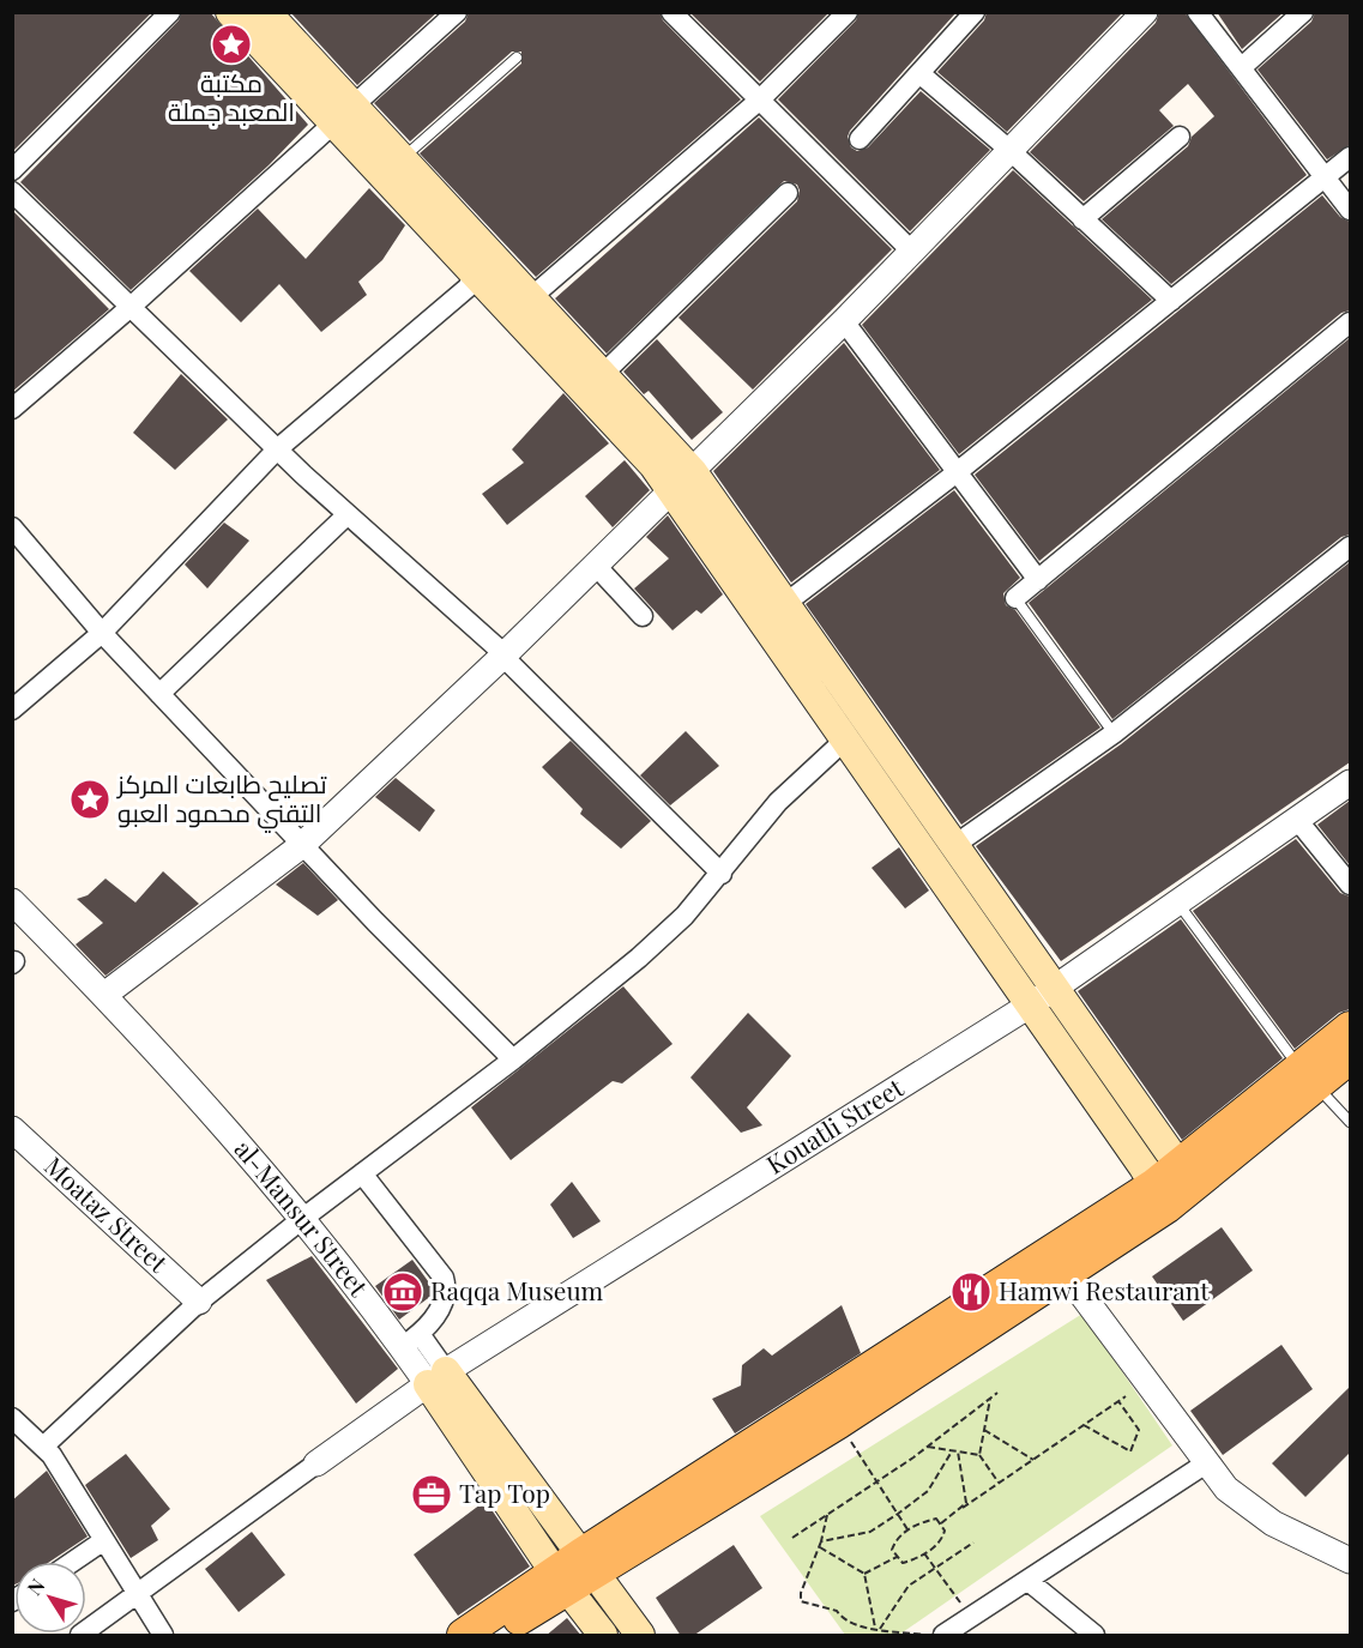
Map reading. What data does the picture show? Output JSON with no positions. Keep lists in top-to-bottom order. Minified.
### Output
{"streets":{"main road":["al-Mansur Street"],"street":["Kouatli Street","Moataz Street"]},"crossings":[["Kouatli Street","al-Mansur Street"]],"places":{"place":["مكتبة المعبد جملة","تصليح طابعات المركز التقني محمود العبو"],"museum":["Raqqa Museum"],"restaurant":["Hamwi Restaurant"],"office":["Tap Top"]},"north":"top left"}
